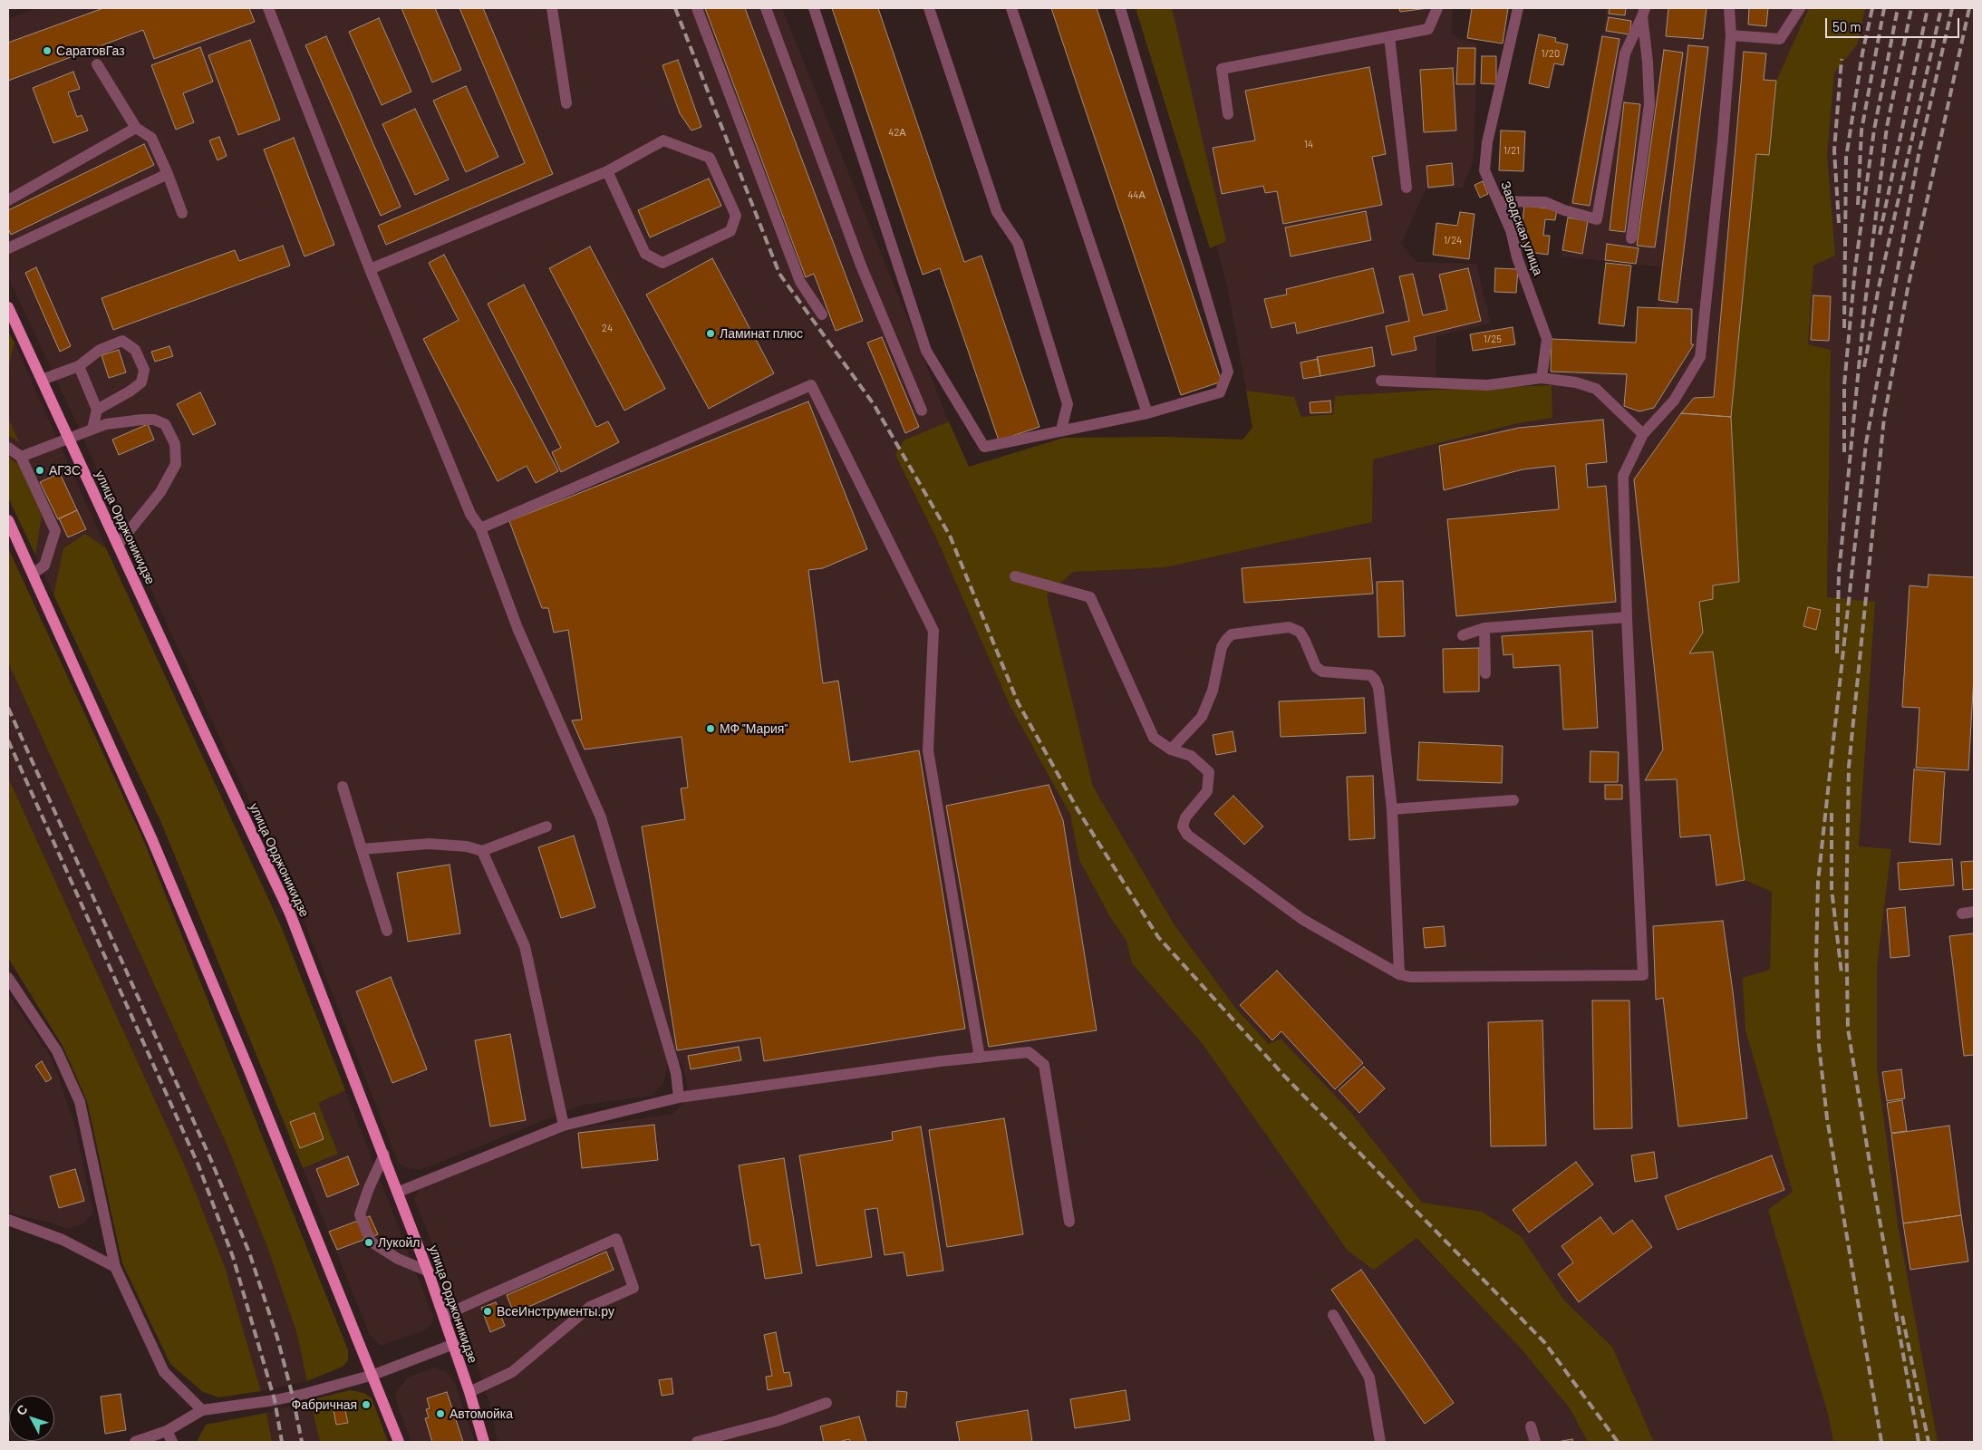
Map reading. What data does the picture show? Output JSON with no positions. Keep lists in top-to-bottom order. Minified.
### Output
{"streets":{"main road":["улица Орджоникидзе"],"street":["Заводская улица"]},"places":["СаратовГаз","Ламинат плюс","АГЗС","МФ \"Мария\"","Лукойл","ВсеИнструменты.ру","Фабричная","Автомойка"],"house_numbers":["1/20","42А","14","1/21","44А","1/24","24","1/25"],"scale_bar":"50 m","north":"top left"}
